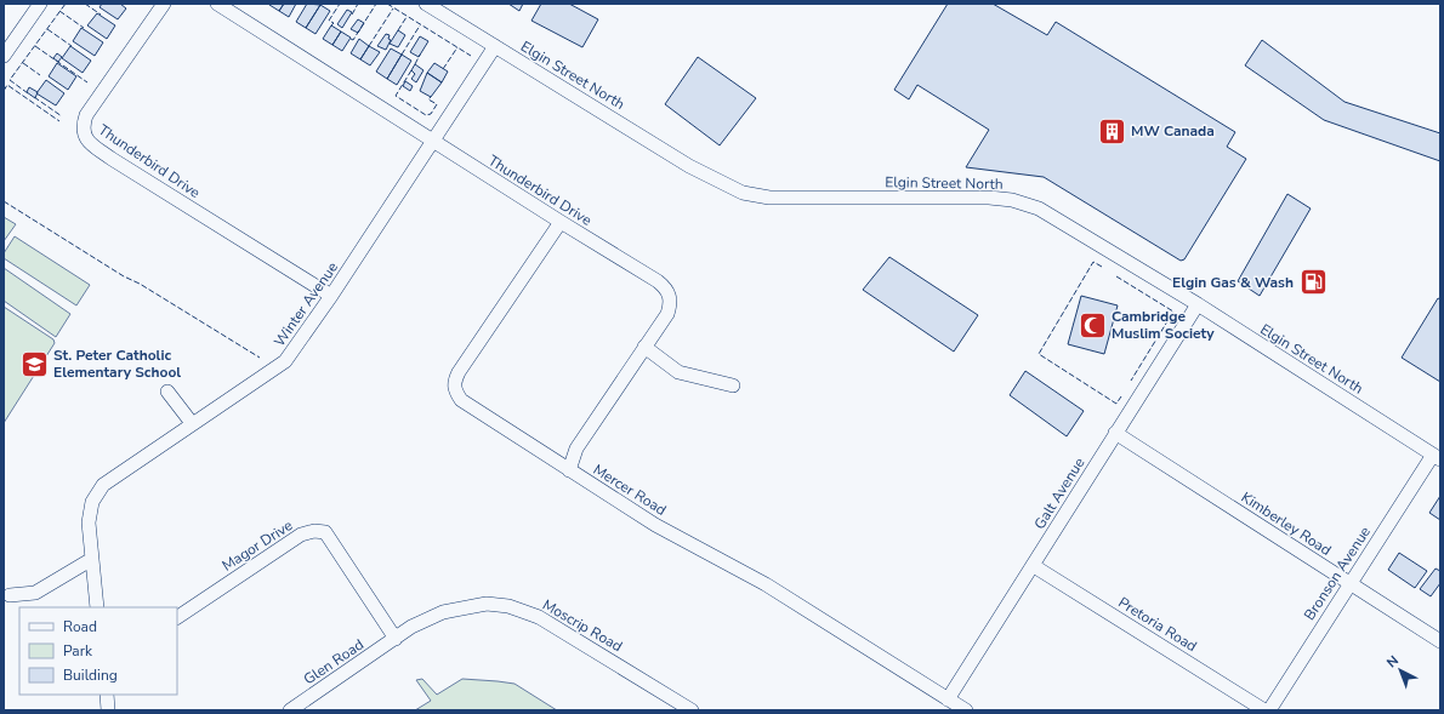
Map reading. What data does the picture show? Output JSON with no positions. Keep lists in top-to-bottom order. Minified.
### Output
{"streets":{"street":["Elgin Street North","Thunderbird Drive","Winter Avenue","Mercer Road","Galt Avenue","Kimberley Road","Magor Drive","Bronson Avenue","Pretoria Road","Moscrip Road","Glen Road"]},"crossings":[["Elgin Street North","Winter Avenue"],["Elgin Street North","Galt Avenue"],["Elgin Street North","Bronson Avenue"],["Thunderbird Drive","Winter Avenue"],["Thunderbird Drive","Mercer Road"],["Mercer Road","Galt Avenue"],["Galt Avenue","Kimberley Road"],["Galt Avenue","Pretoria Road"],["Kimberley Road","Bronson Avenue"],["Magor Drive","Moscrip Road"],["Magor Drive","Glen Road"],["Moscrip Road","Glen Road"]],"places":{"building":["MW Canada"],"fuel station":["Elgin Gas & Wash"],"mosque":["Cambridge Muslim Society"],"school or university":["St. Peter Catholic Elementary School"]},"legend":["Road","Park","Building"],"north":"top left"}
